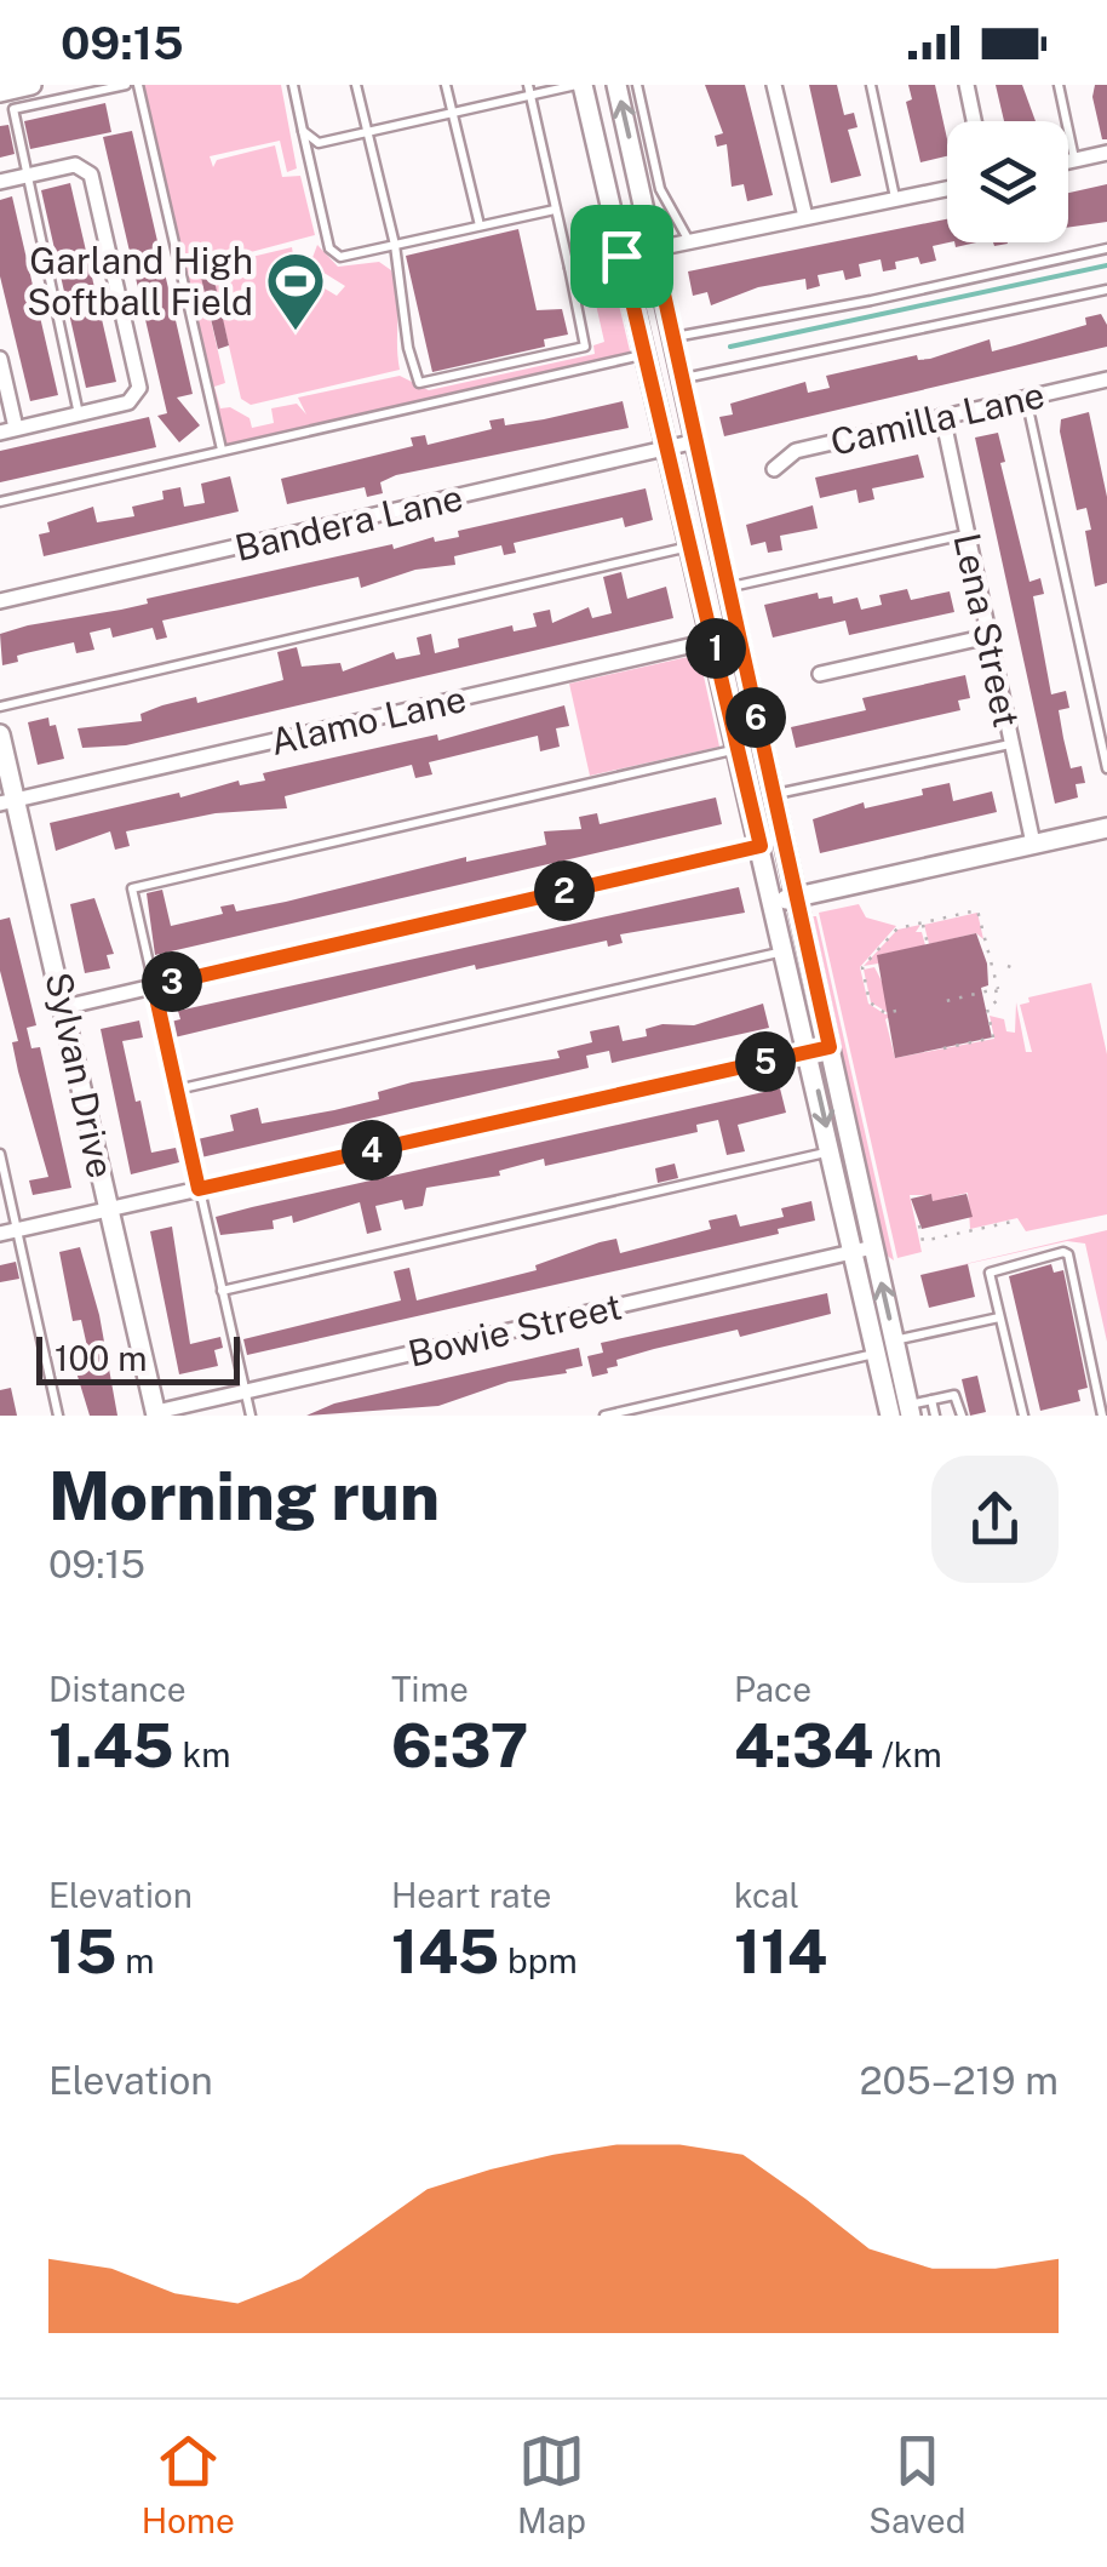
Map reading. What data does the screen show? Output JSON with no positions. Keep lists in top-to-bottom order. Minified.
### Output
{"streets":{"main road":["Sylvan Drive"],"street":["Camilla Lane","Bandera Lane","Lena Street","Alamo Lane","Bowie Street"]},"crossings":[["Camilla Lane","Lena Street"],["Alamo Lane","Sylvan Drive"],["Sylvan Drive","Bowie Street"]],"places":{"sports":["Garland High Softball Field"]},"scale_bar":"100 m","page":{"status":"09:15","pins":["1","6","2","3","5","4"],"scale":"100 m","heading":["Morning run","09:15"],"stats":[["Distance","1.45 km"],["Time","6:37"],["Pace","4:34 /km"],["Elevation","15 m"],["Heart rate","145 bpm"],["kcal","114"]],"chart":["Elevation","205–219 m"],"tabs":["Home","Map","Saved"]}}
